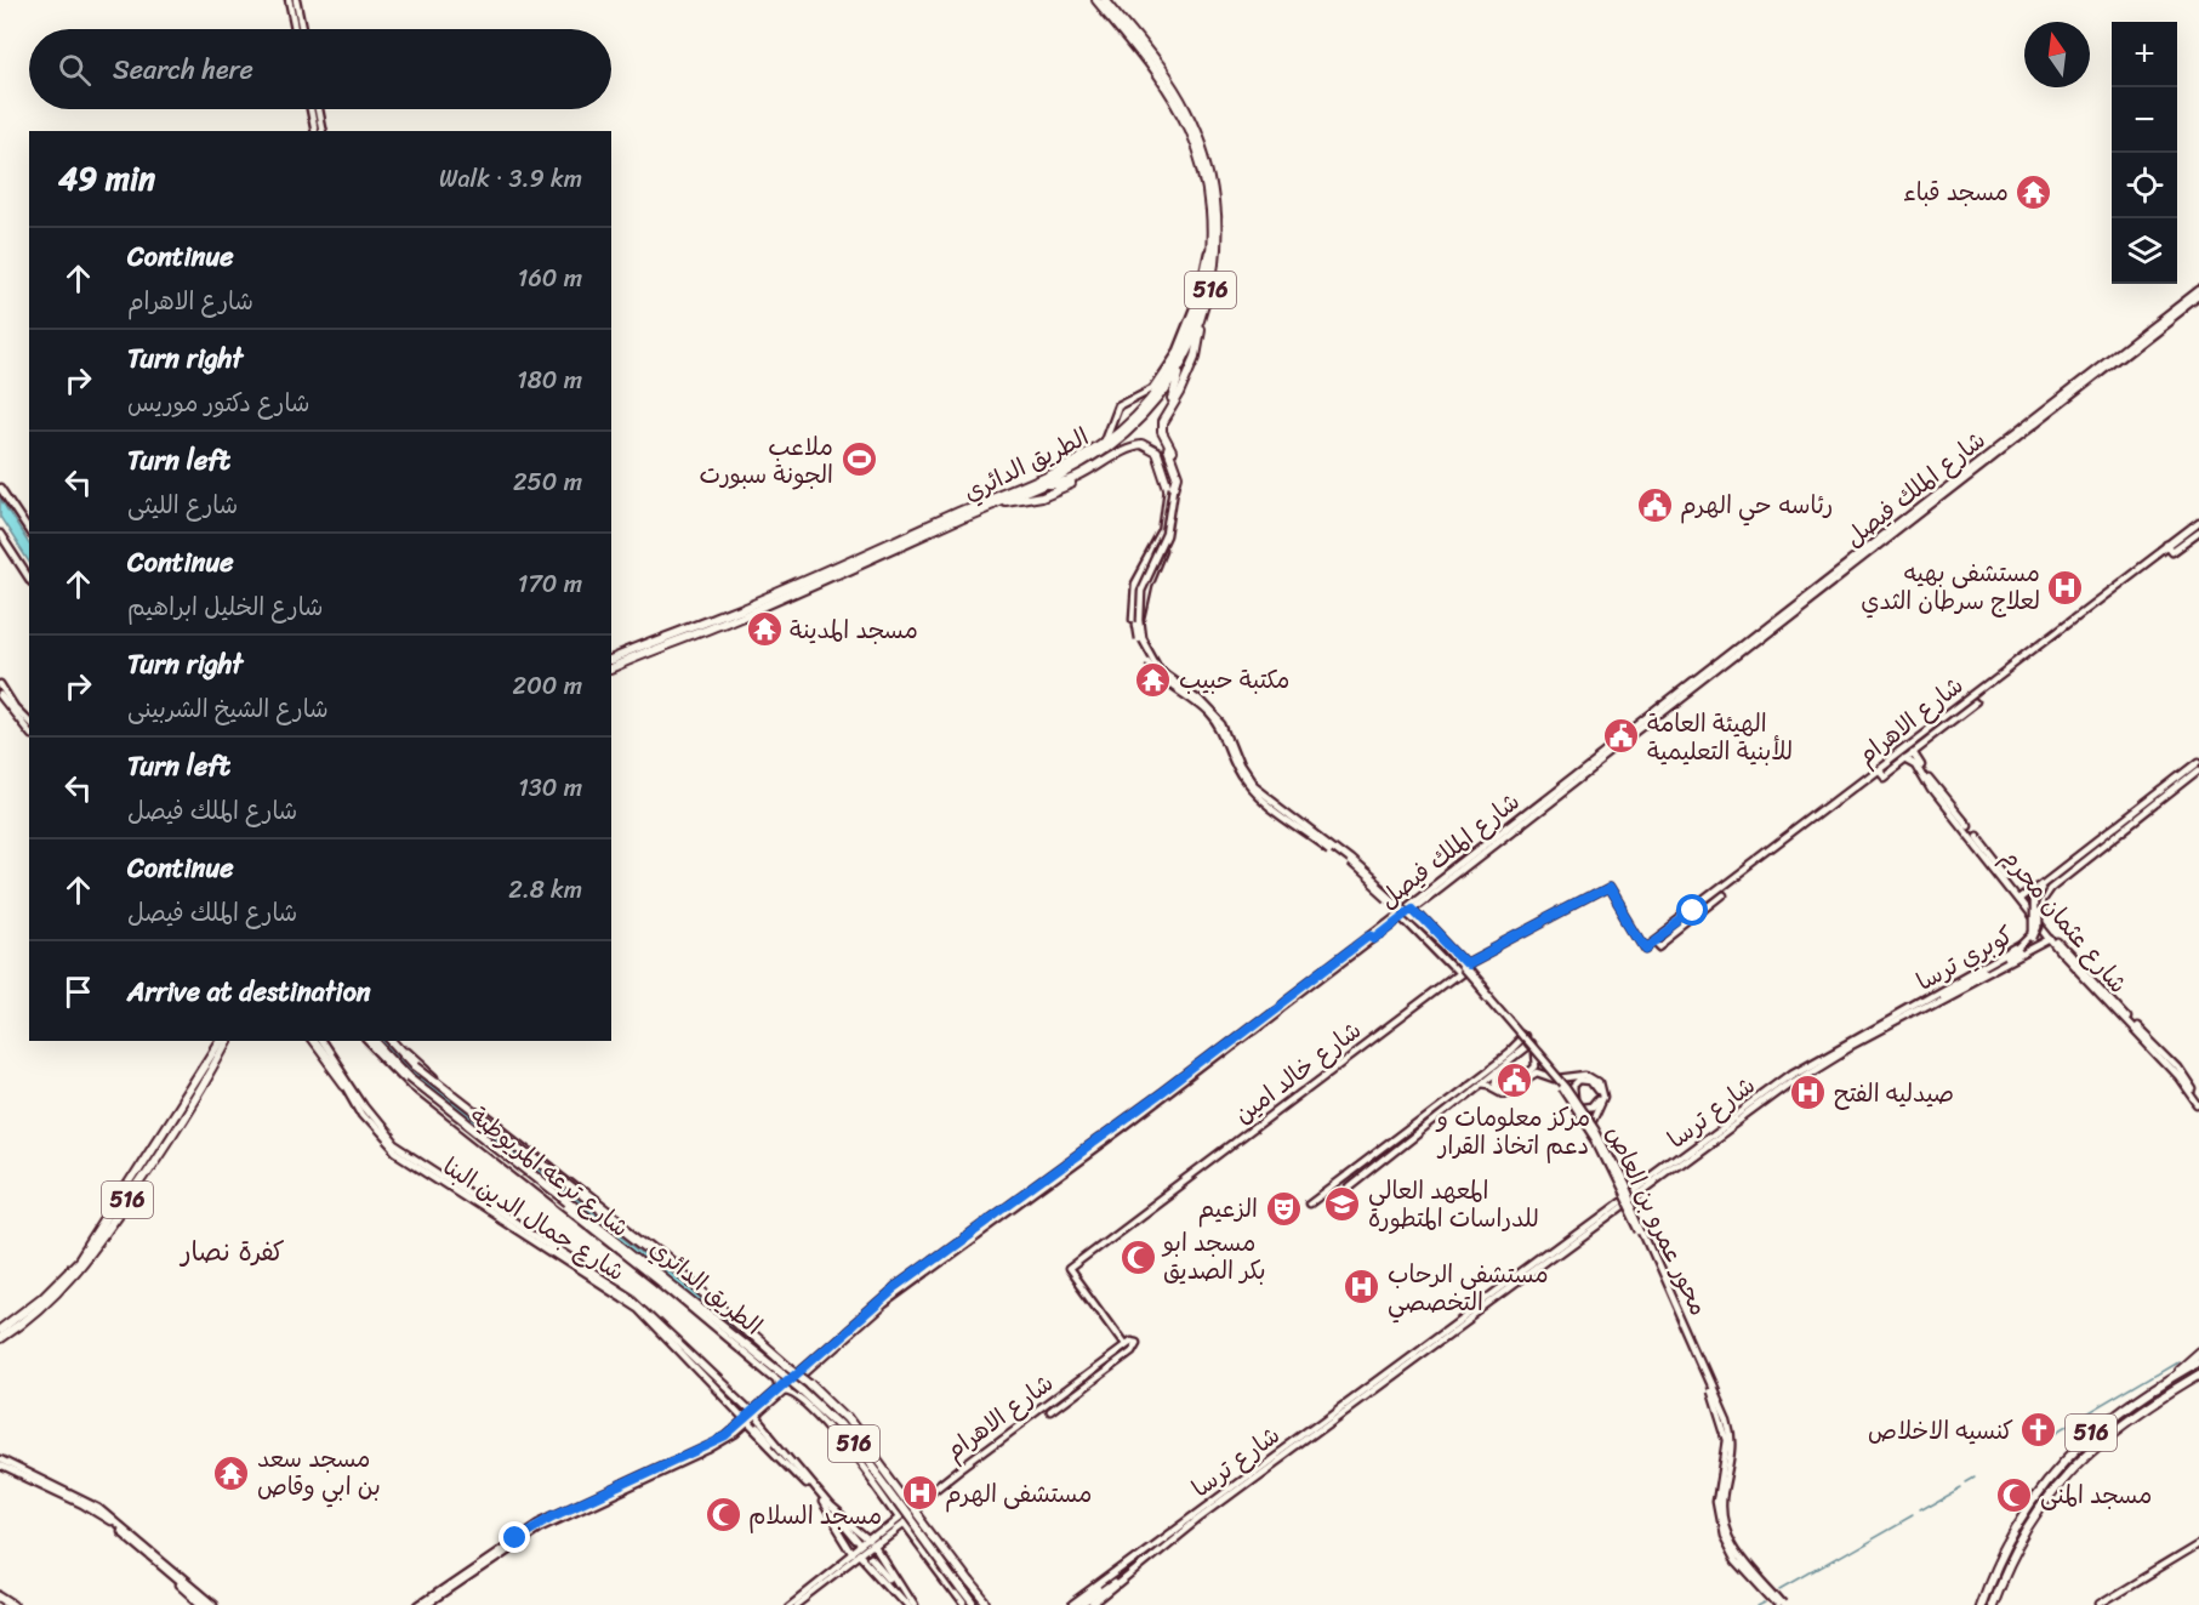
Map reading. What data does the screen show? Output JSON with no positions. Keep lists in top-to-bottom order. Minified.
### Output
{"streets":{"highway":["516","الطريق الدائري"],"main road":["شارع الملك فيصل","شارع الاهرام","شارع عثمان محرم","كوبري ترسا","شارع خالد امين","شارع ترسا","شارع ترعه المريوطية","شارع جمال الدين البنا","محور عمرو بن العاص"]},"crossings":[["الطريق الدائري","شارع ترعه المريوطية"],["شارع الملك فيصل","شارع ترعه المريوطية"],["شارع الملك فيصل","شارع جمال الدين البنا"],["شارع الاهرام","شارع عثمان محرم"],["شارع الاهرام","شارع خالد امين"],["شارع الاهرام","شارع ترعه المريوطية"],["شارع عثمان محرم","شارع ترسا"],["كوبري ترسا","شارع ترسا"]],"districts":["كفرة نصار"],"places":{"temple":["مسجد قباء","مسجد المدينة","مكتبة حبيب","مسجد سعد بن ابي وقاص"],"sports":["ملاعب الجونة سبورت"],"public building":["رئاسه حي الهرم","الهيئة العامة للأبنية التعليمية","مركز معلومات و دعم اتخاذ القرار"],"hospital":["مستشفى بهيه لعلاج سرطان الثدي","صيدليه الفتح","مستشفى الرحاب التخصصي","مستشفى الهرم"],"school or university":["المعهد العالي للدراسات المتطورة"],"theatre":["الزعيم"],"mosque":["مسجد ابو بكر الصديق","مسجد المنى","مسجد السلام"],"church":["كنسيه الاخلاص"]},"north":"top","page":{"map_buttons":["+","−"],"search":"Search here","heading":["49 min","Walk · 3.9 km"],"list":[["Continue","شارع الاهرام","160 m"],["Turn right","شارع دكتور موريس","180 m"],["Turn left","شارع الليثى","250 m"],["Continue","شارع الخليل ابراهيم","170 m"],["Turn right","شارع الشيخ الشربينى","200 m"],["Turn left","شارع الملك فيصل","130 m"],["Continue","شارع الملك فيصل","2.8 km"],"Arrive at destination"]}}
